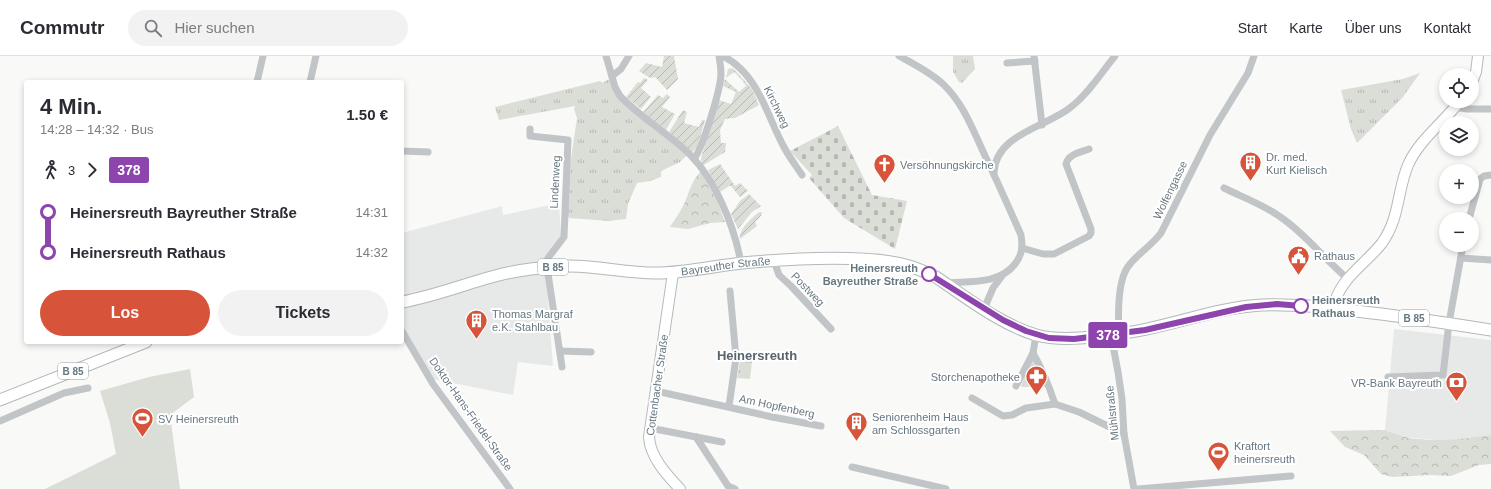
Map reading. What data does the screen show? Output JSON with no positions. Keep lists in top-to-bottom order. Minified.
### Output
{"streets":{"main road":["B 85","Bayreuther Straße"],"street":["Kirchweg","Lindenweg","Wolfengasse","Postweg","Cottenbacher Straße","Am Hopfenberg","Mühlstraße","Doktor-Hans-Friedel-Straße"]},"crossings":[["Lindenweg","Bayreuther Straße"],["Wolfengasse","B 85"],["Wolfengasse","Mühlstraße"],["B 85","Bayreuther Straße"],["B 85","Mühlstraße"],["Bayreuther Straße","Postweg"],["Bayreuther Straße","Cottenbacher Straße"],["Cottenbacher Straße","Am Hopfenberg"]],"districts":["Heinersreuth"],"places":{"building":["Dr. med. Kurt Kielisch","Thomas Margraf e.K. Stahlbau","Seniorenheim Haus am Schlossgarten"],"church":["Versöhnungskirche"],"other":["Heinersreuth Bayreuther Straße","Heinersreuth Rathaus"],"public building":["Rathaus"],"pharmacy":["Storchenapotheke"],"bank":["VR-Bank Bayreuth"],"sports":["SV Heinersreuth","Kraftort heinersreuth"]},"lines":["bus line 378"],"page":{"header":"Commutr","search":"Hier suchen","nav":["Start","Karte","Über uns","Kontakt"],"on_map":"378","map_buttons":["+","−"],"heading":["4 Min.","14:28 – 14:32 · Bus","1.50 €"],"legs":["3","378"],"list":[{"name":"Heinersreuth Bayreuther Straße","value":"14:31"},{"name":"Heinersreuth Rathaus","value":"14:32"}],"buttons":["Los","Tickets"]}}
